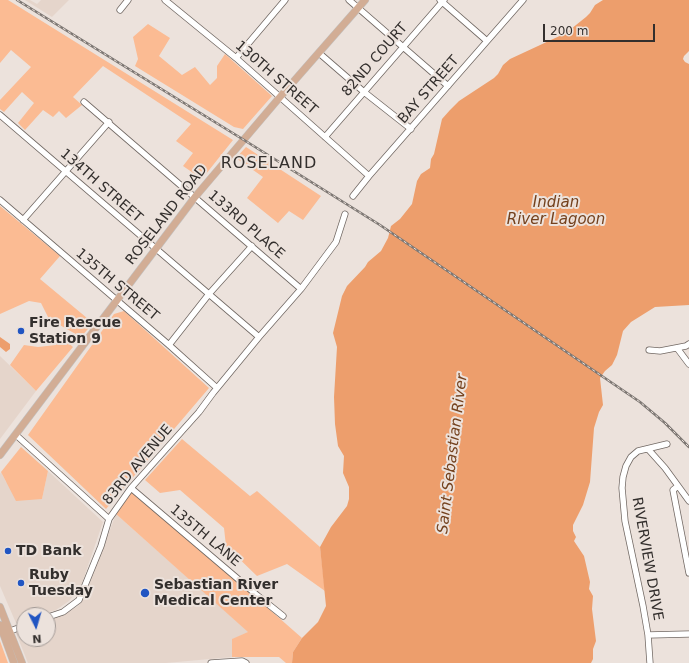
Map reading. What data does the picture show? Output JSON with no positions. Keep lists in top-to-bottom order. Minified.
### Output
{"streets":{"main road":["ROSELAND ROAD"],"street":["82ND COURT","130TH STREET","BAY STREET","134TH STREET","133RD PLACE","135TH STREET","83RD AVENUE","135TH LANE","RIVERVIEW DRIVE"]},"crossings":[["82ND COURT","130TH STREET"],["130TH STREET","BAY STREET"],["130TH STREET","ROSELAND ROAD"],["134TH STREET","ROSELAND ROAD"],["ROSELAND ROAD","133RD PLACE"],["ROSELAND ROAD","135TH STREET"],["135TH STREET","83RD AVENUE"],["83RD AVENUE","135TH LANE"]],"districts":["ROSELAND"],"water":["Indian River Lagoon","Saint Sebastian River"],"places":["Fire Rescue Station 9","TD Bank","Ruby Tuesday","Sebastian River Medical Center"],"scale_bar":"200 m","north":"bottom"}
